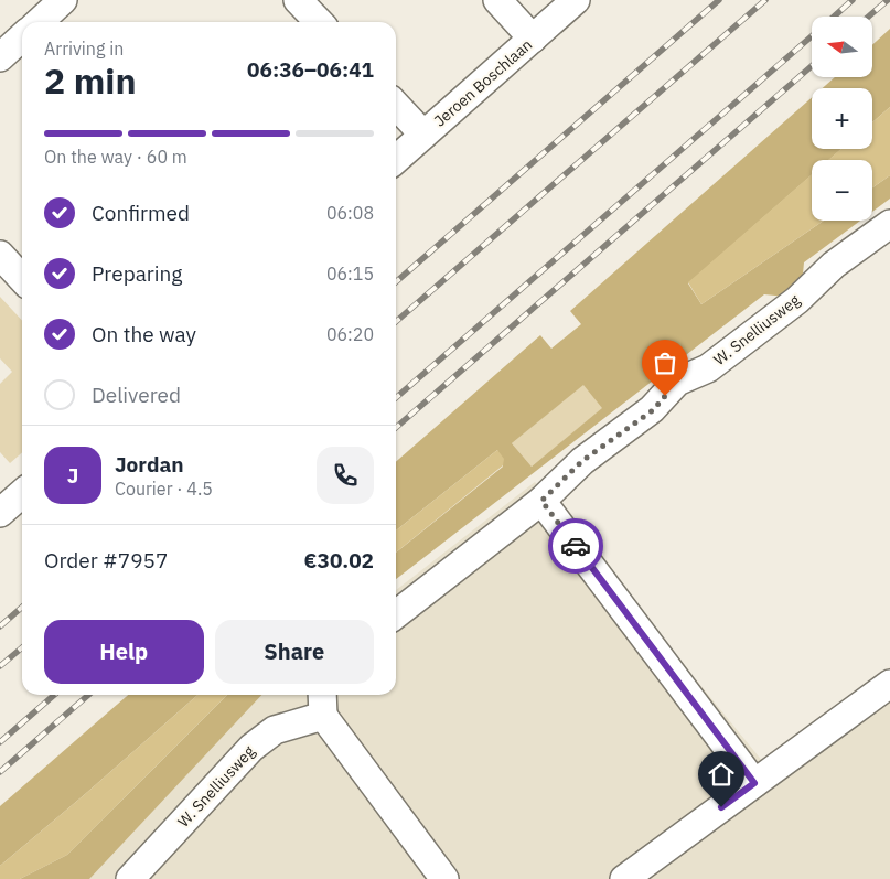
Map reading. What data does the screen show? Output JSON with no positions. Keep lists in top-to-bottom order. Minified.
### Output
{"streets":{"street":["Jeroen Boschlaan","W. Snelliusweg"]},"north":"left","page":{"map_buttons":["+","−"],"heading":["2 min","Arriving in","06:36–06:41"],"panel":["Jordan","Courier · 4.5","Order #7957","€30.02"],"bar":"On the way · 60 m","list":[["Confirmed","06:08"],["Preparing","06:15"],["On the way","06:20"],"Delivered"],"round":"J","buttons":["Help","Share"]}}
